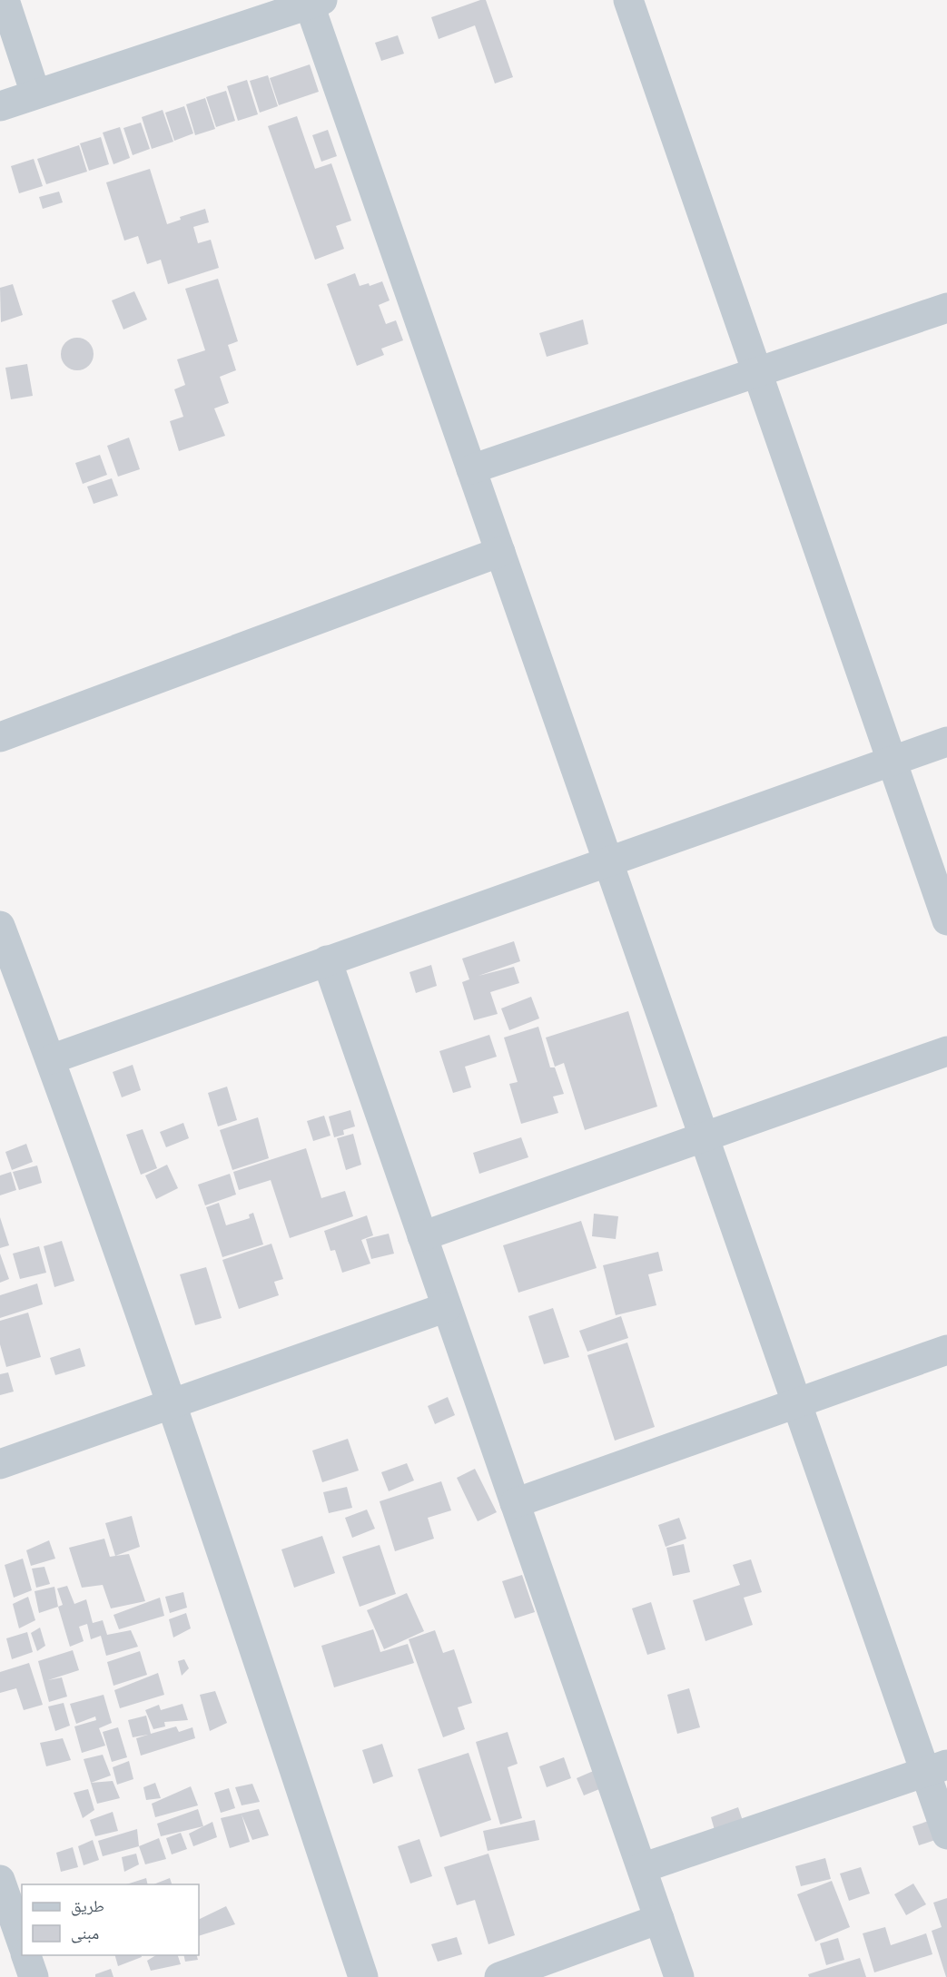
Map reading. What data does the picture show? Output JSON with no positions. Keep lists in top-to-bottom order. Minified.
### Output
{"legend":["طريق","مبنى"]}
